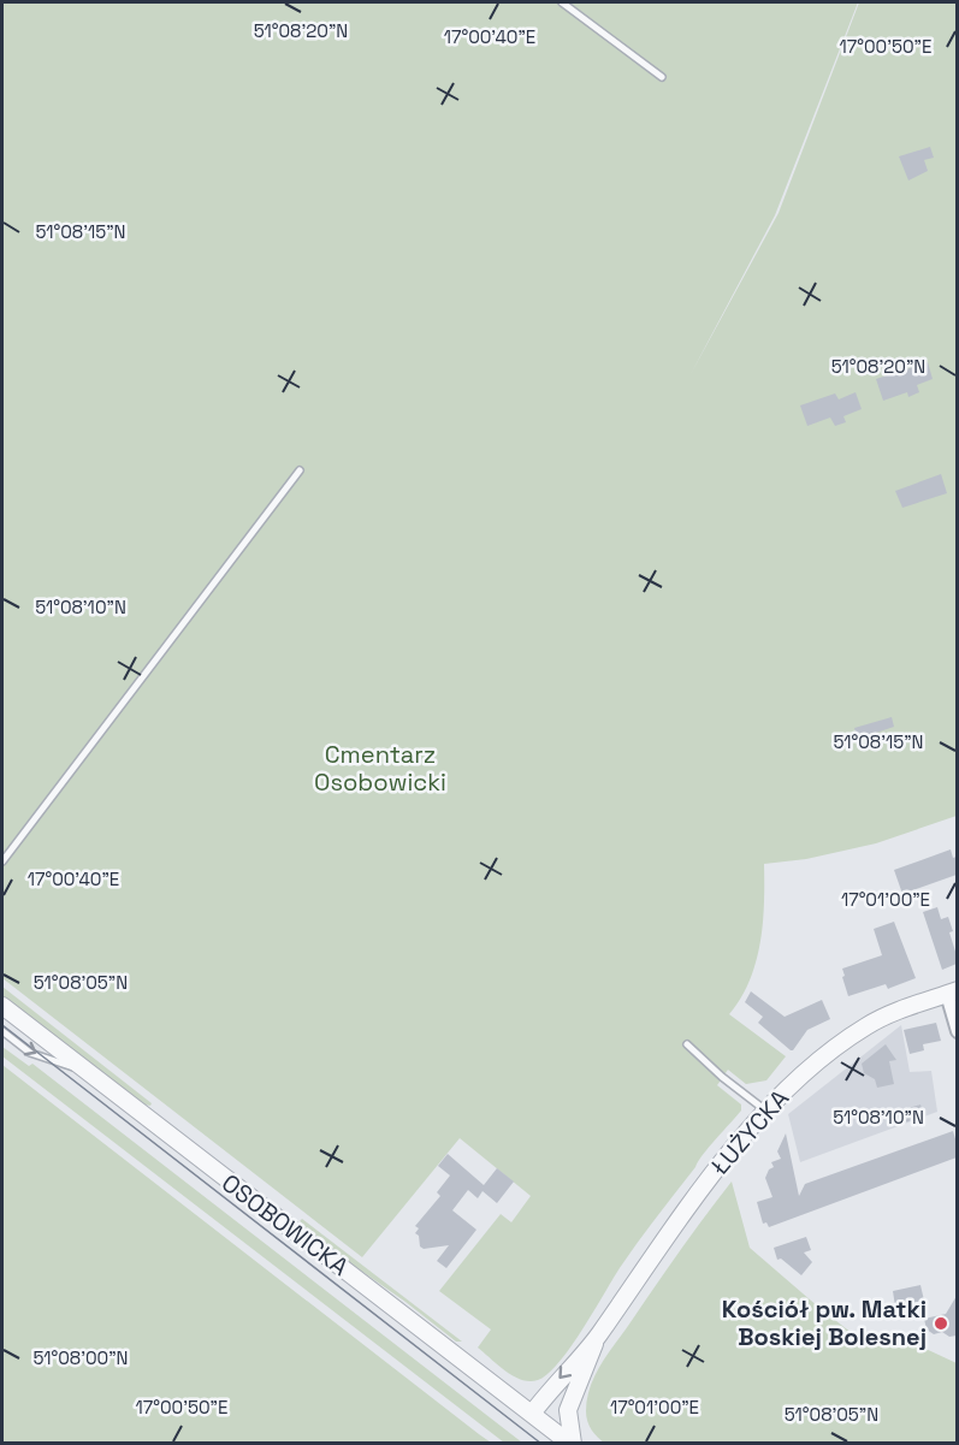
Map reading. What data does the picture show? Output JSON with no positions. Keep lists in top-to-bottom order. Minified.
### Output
{"streets":{"street":["ŁUŻYCKA","OSOBOWICKA"]},"crossings":[["ŁUŻYCKA","OSOBOWICKA"]],"parks":["Cmentarz Osobowicki"],"places":["Kościół pw. Matki Boskiej Bolesnej"],"coordinates":["51°08'20\"N","17°00'40\"E","17°00'50\"E","51°08'15\"N","51°08'10\"N","17°01'00\"E","51°08'05\"N","51°08'00\"N"]}
